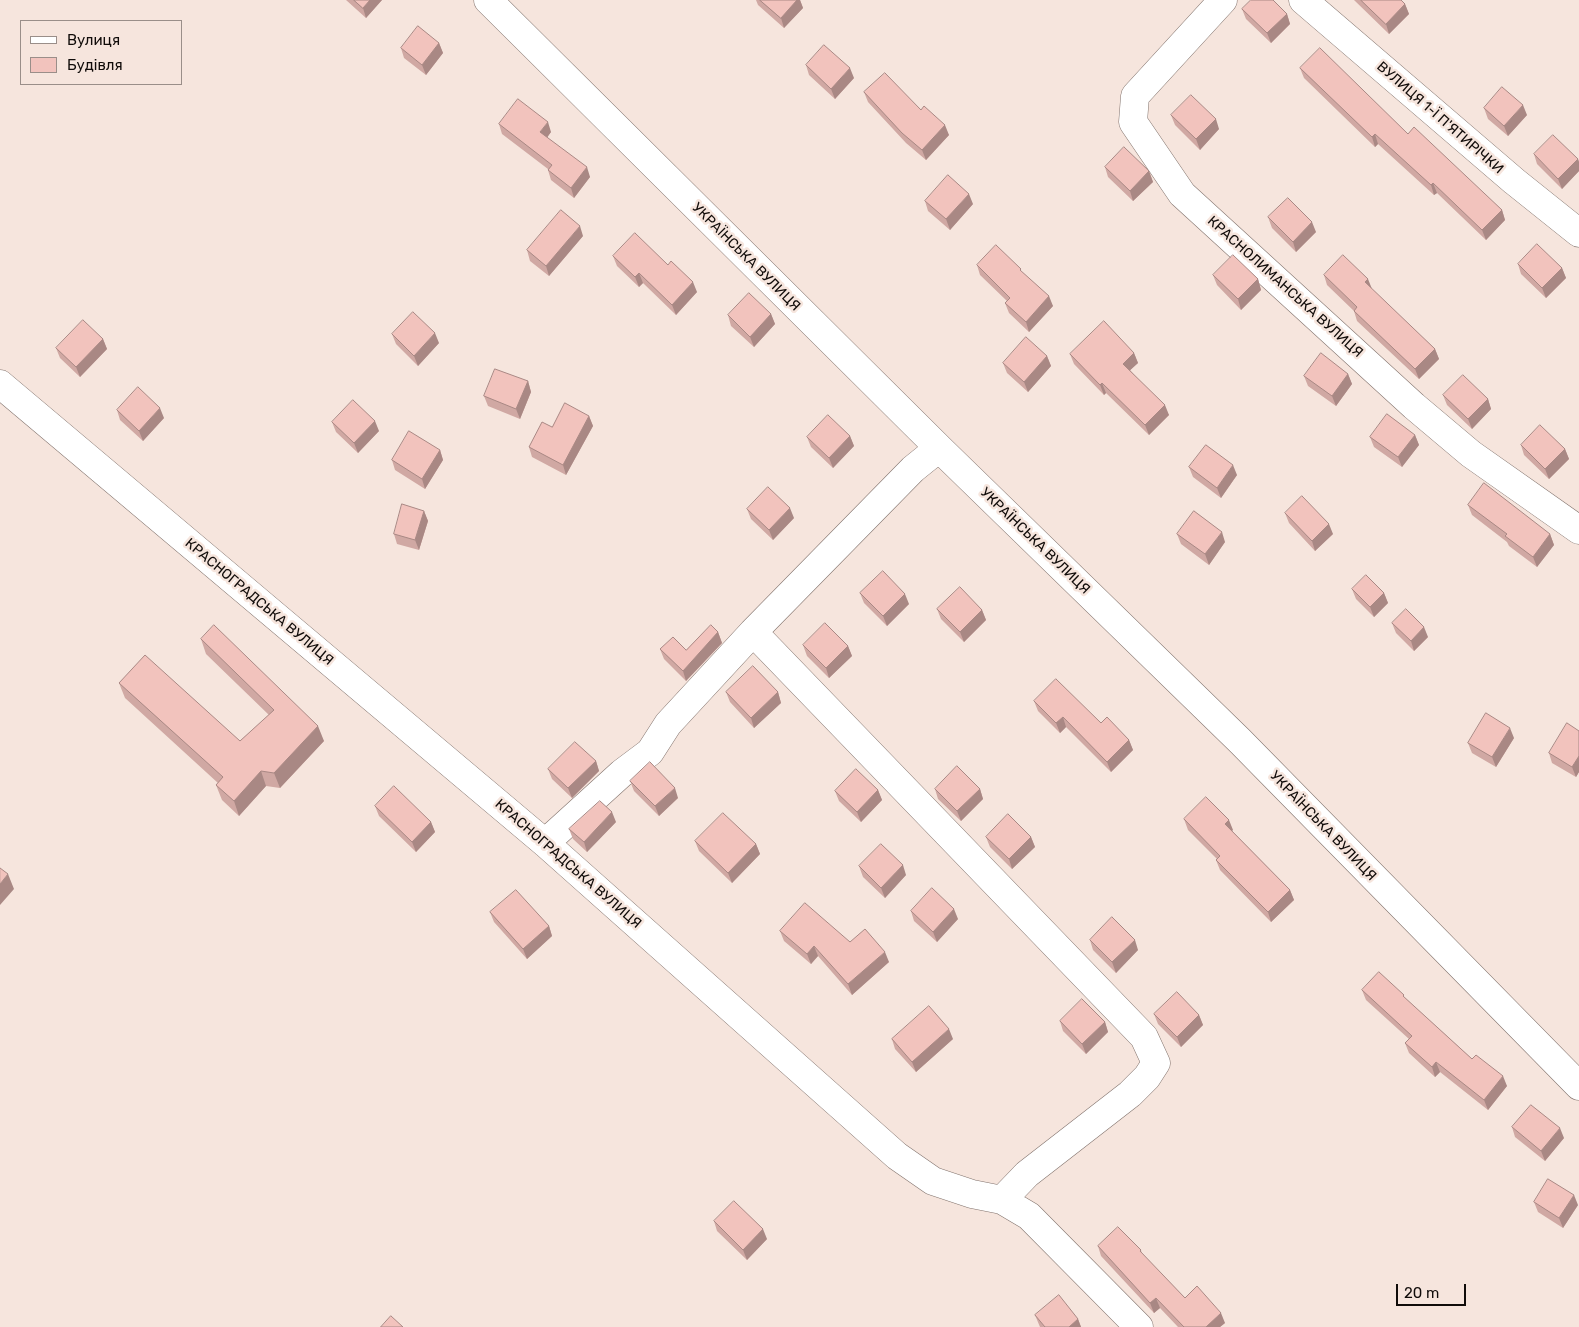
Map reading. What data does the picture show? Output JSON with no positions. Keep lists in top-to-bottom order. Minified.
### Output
{"streets":{"street":["ВУЛИЦЯ 1-Ї П'ЯТИРІЧКИ","УКРАЇНСЬКА ВУЛИЦЯ","КРАСНОЛИМАНСЬКА ВУЛИЦЯ","КРАСНОГРАДСЬКА ВУЛИЦЯ"]},"legend":["Вулиця","Будівля"],"scale_bar":"20 m"}
